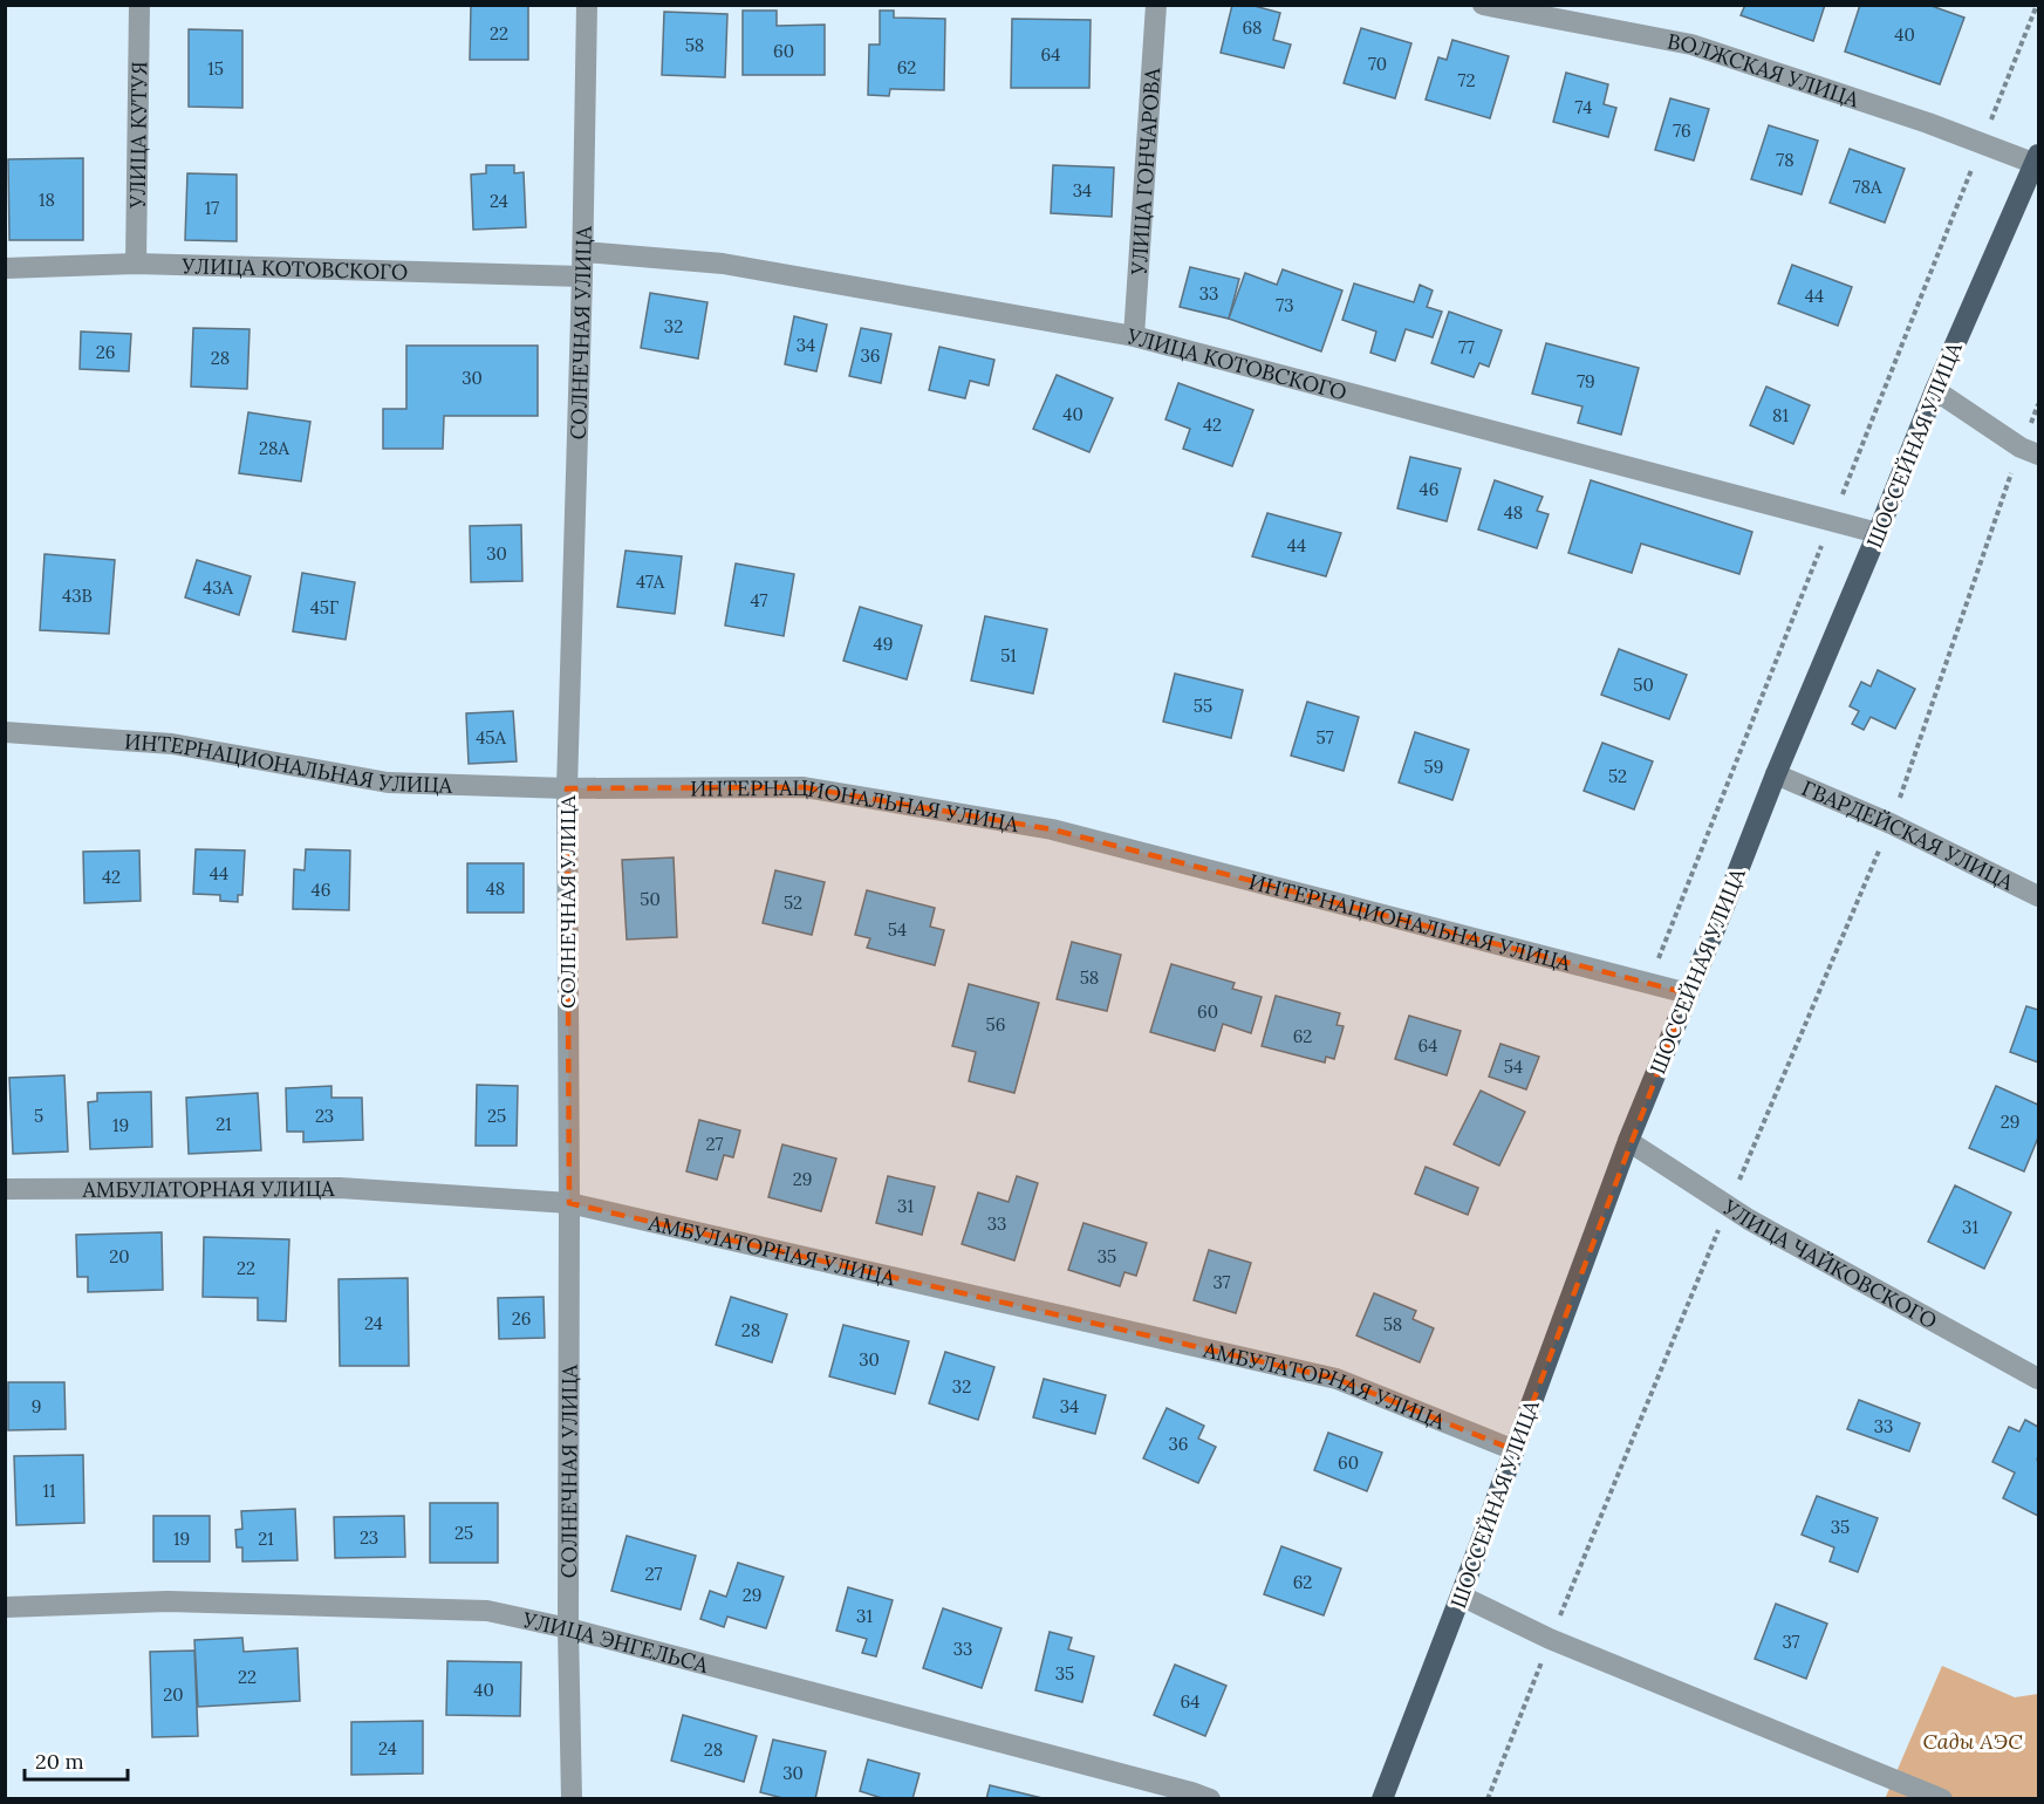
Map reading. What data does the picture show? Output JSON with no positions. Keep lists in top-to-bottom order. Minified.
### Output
{"streets":{"main road":["ШОССЕЙНАЯ УЛИЦА"],"street":["ВОЛЖСКАЯ УЛИЦА","УЛИЦА КУТУЯ","УЛИЦА ГОНЧАРОВА","УЛИЦА КОТОВСКОГО","СОЛНЕЧНАЯ УЛИЦА","ИНТЕРНАЦИОНАЛЬНАЯ УЛИЦА","ГВАРДЕЙСКАЯ УЛИЦА","АМБУЛАТОРНАЯ УЛИЦА","УЛИЦА ЧАЙКОВСКОГО","УЛИЦА ЭНГЕЛЬСА"]},"crossings":[["ВОЛЖСКАЯ УЛИЦА","ШОССЕЙНАЯ УЛИЦА"],["УЛИЦА КУТУЯ","УЛИЦА КОТОВСКОГО"],["УЛИЦА ГОНЧАРОВА","УЛИЦА КОТОВСКОГО"],["УЛИЦА КОТОВСКОГО","СОЛНЕЧНАЯ УЛИЦА"],["УЛИЦА КОТОВСКОГО","ШОССЕЙНАЯ УЛИЦА"],["СОЛНЕЧНАЯ УЛИЦА","ИНТЕРНАЦИОНАЛЬНАЯ УЛИЦА"],["СОЛНЕЧНАЯ УЛИЦА","АМБУЛАТОРНАЯ УЛИЦА"],["СОЛНЕЧНАЯ УЛИЦА","УЛИЦА ЭНГЕЛЬСА"],["ШОССЕЙНАЯ УЛИЦА","ИНТЕРНАЦИОНАЛЬНАЯ УЛИЦА"],["ШОССЕЙНАЯ УЛИЦА","ГВАРДЕЙСКАЯ УЛИЦА"],["ШОССЕЙНАЯ УЛИЦА","АМБУЛАТОРНАЯ УЛИЦА"],["ШОССЕЙНАЯ УЛИЦА","УЛИЦА ЧАЙКОВСКОГО"]],"parks":["Сады АЭС"],"house_numbers":["68","22","40","58","60","64","70","62","15","72","74","76","78","78А","34","18","24","17","33","44","73","32","34","77","26","36","28","30","79","40","81","42","28А","46","48","44","30","47А","43А","43В","47","45Г","49","51","50","55","45А","57","59","52","44","42","48","46","50","52","54","58","60","56","62","64","54","5","23","25","29","21","19","27","29","31","33","31","20","35","22","37","26","24","58","28","30","32","9","34","33","36","60","11","35","25","23","19","21","27","62","29","31","37","33","35","22","40","20","64","24","28","30"],"scale_bar":"20 m"}
